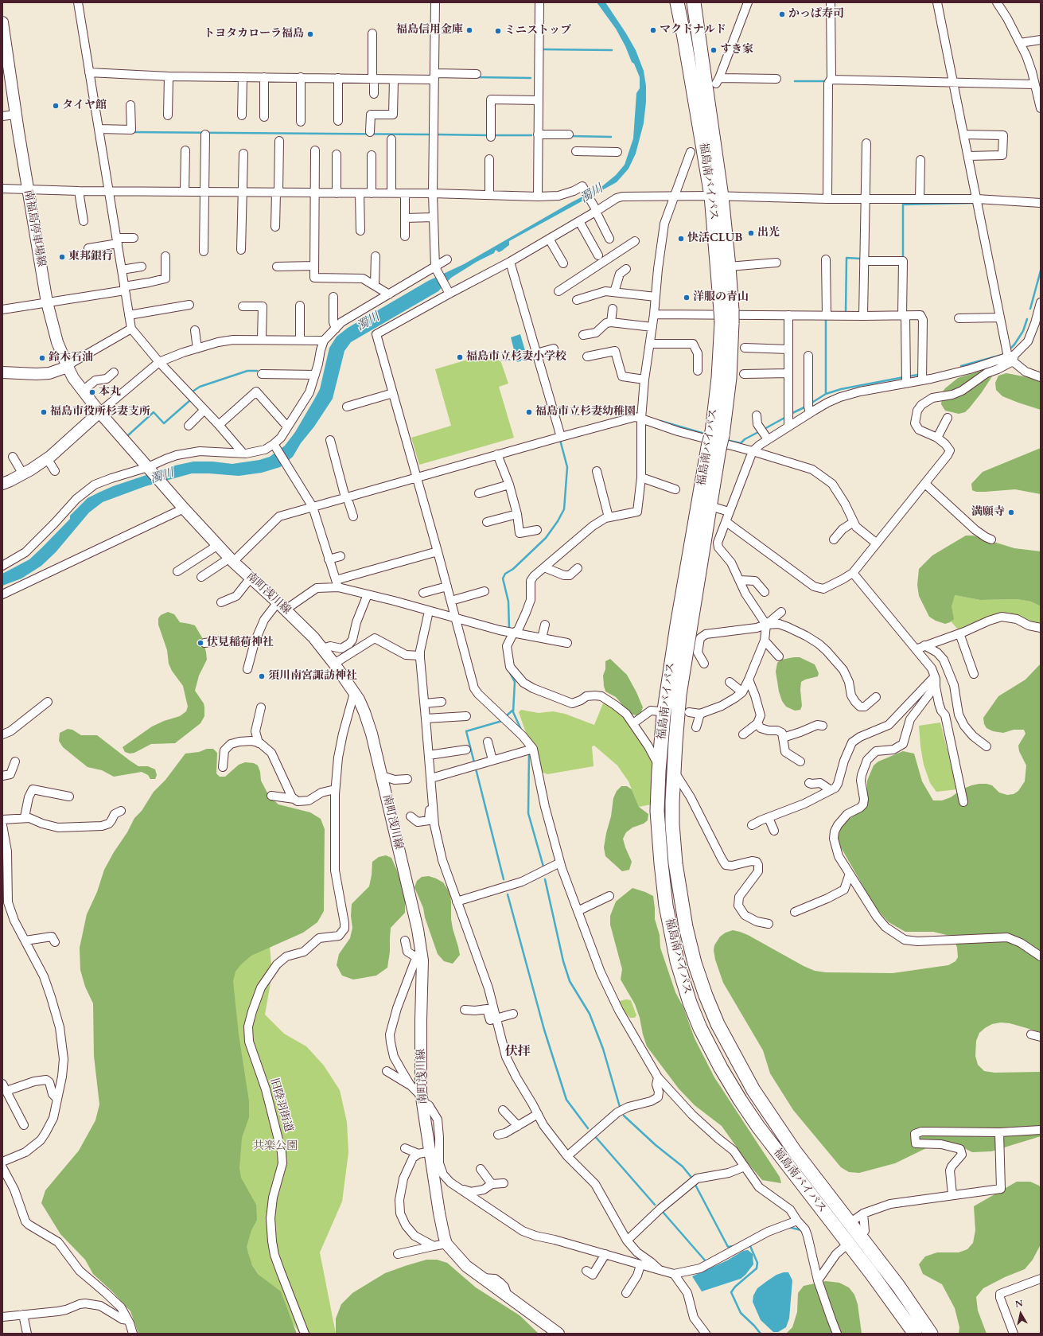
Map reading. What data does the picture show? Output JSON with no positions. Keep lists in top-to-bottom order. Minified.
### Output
{"streets":{"highway":["福島南バイパス"],"street":["南福島停車場線","南町浅川線","旧陸羽街道"]},"crossings":[["南福島停車場線","南町浅川線"],["南町浅川線","旧陸羽街道"]],"districts":["伏拝"],"water":["濁川"],"parks":["共楽公園"],"places":["かっぱ寿司","福島信用金庫","マクドナルド","ミニストップ","トヨタカローラ福島","すき家","タイヤ館","出光","快活CLUB","東邦銀行","洋服の青山","福島市立杉妻小学校","鈴木石油","本丸","福島市役所杉妻支所","福島市立杉妻幼稚園","満願寺","伏見稲荷神社","須川南宮諏訪神社"],"north":"top"}
